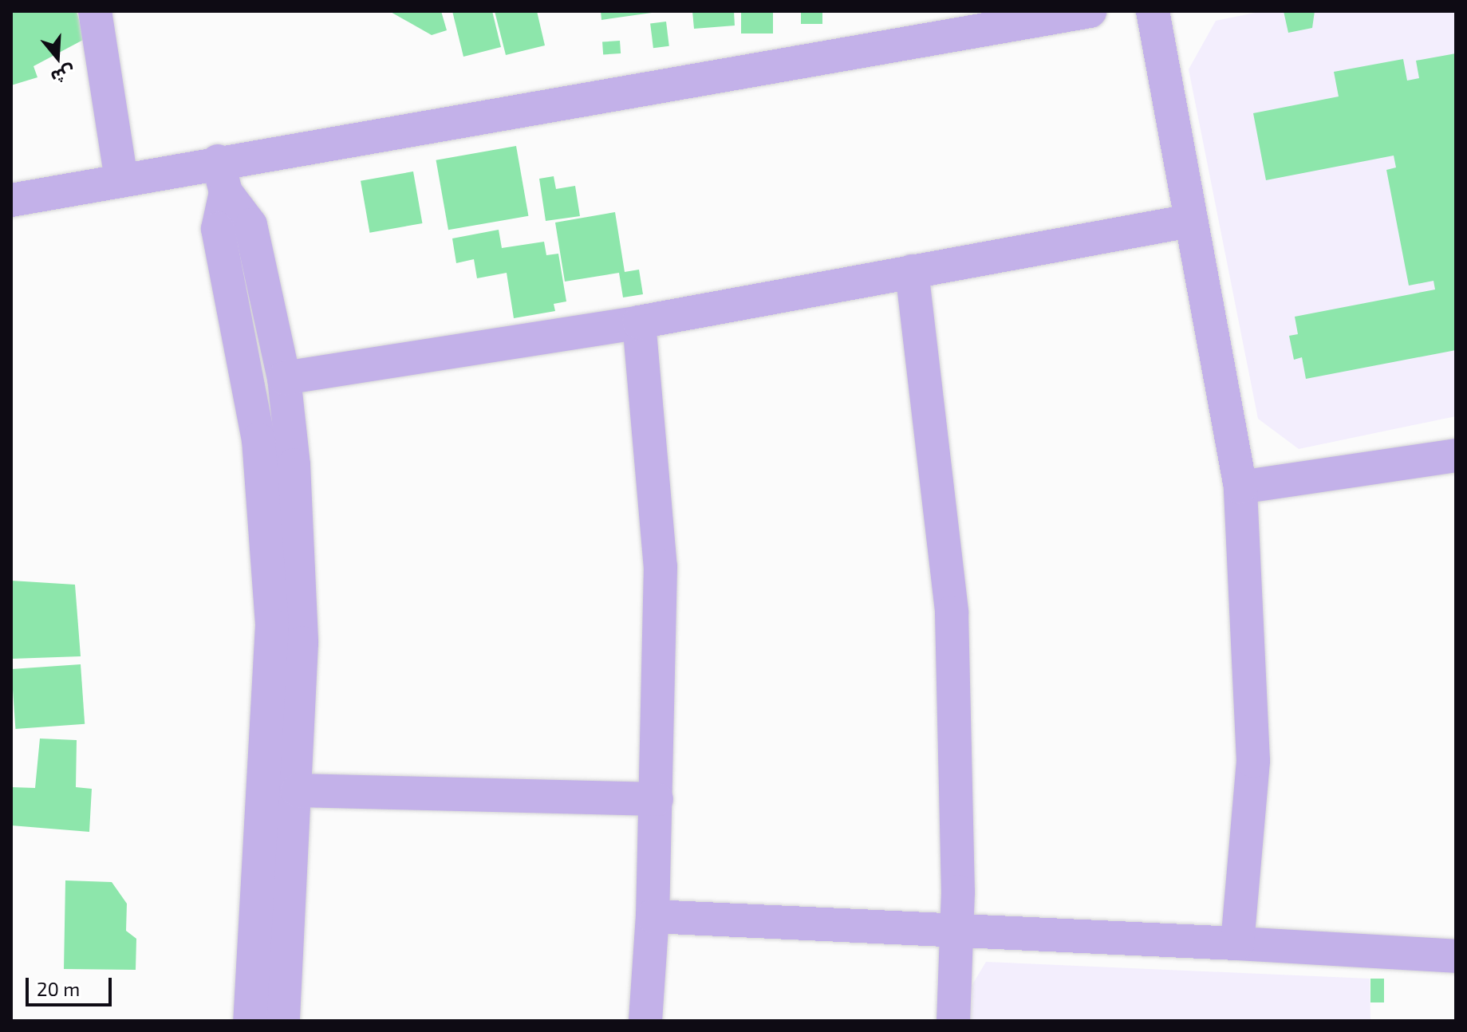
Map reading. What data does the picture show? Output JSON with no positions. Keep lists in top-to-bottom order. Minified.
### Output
{"scale_bar":"20 m","north":"bottom"}
